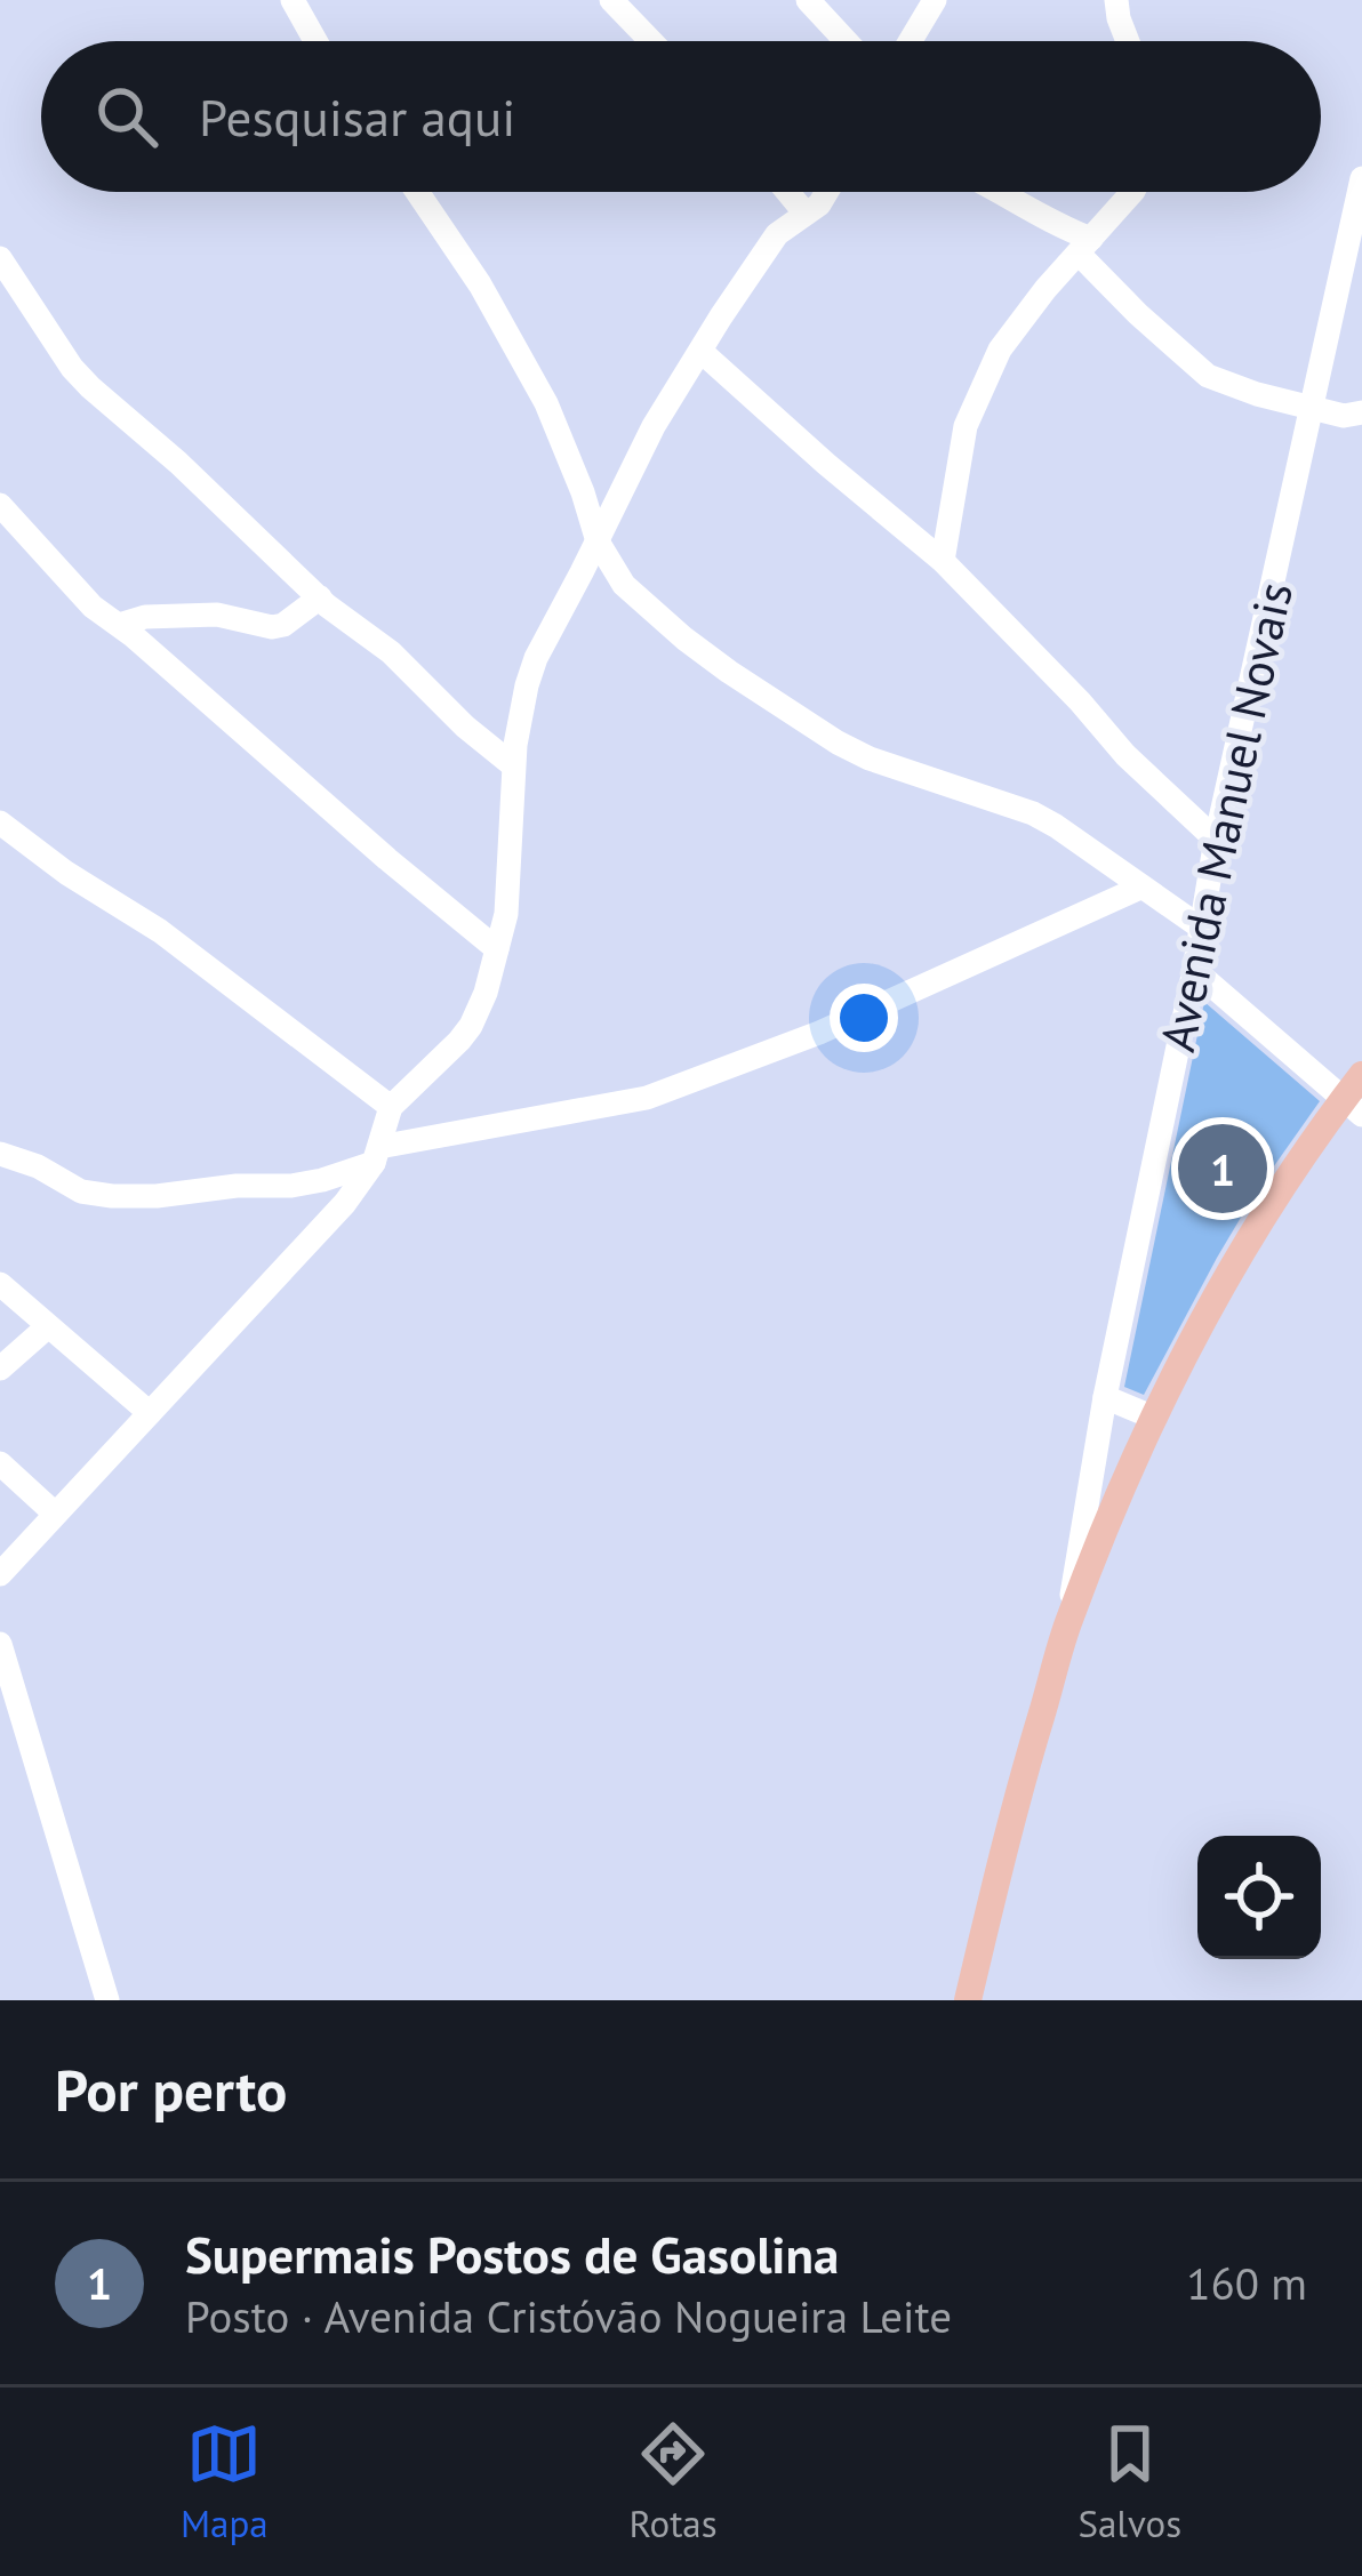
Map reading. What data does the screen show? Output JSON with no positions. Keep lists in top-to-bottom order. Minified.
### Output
{"streets":{"street":["Avenida Manuel Novais"]},"page":{"search":"Pesquisar aqui","pins":"1","heading":"Por perto","list":[{"mark":"1","name":"Supermais Postos de Gasolina","note":"Posto · Avenida Cristóvão Nogueira Leite","value":"160 m"}],"nav":["Mapa","Rotas","Salvos"]}}
